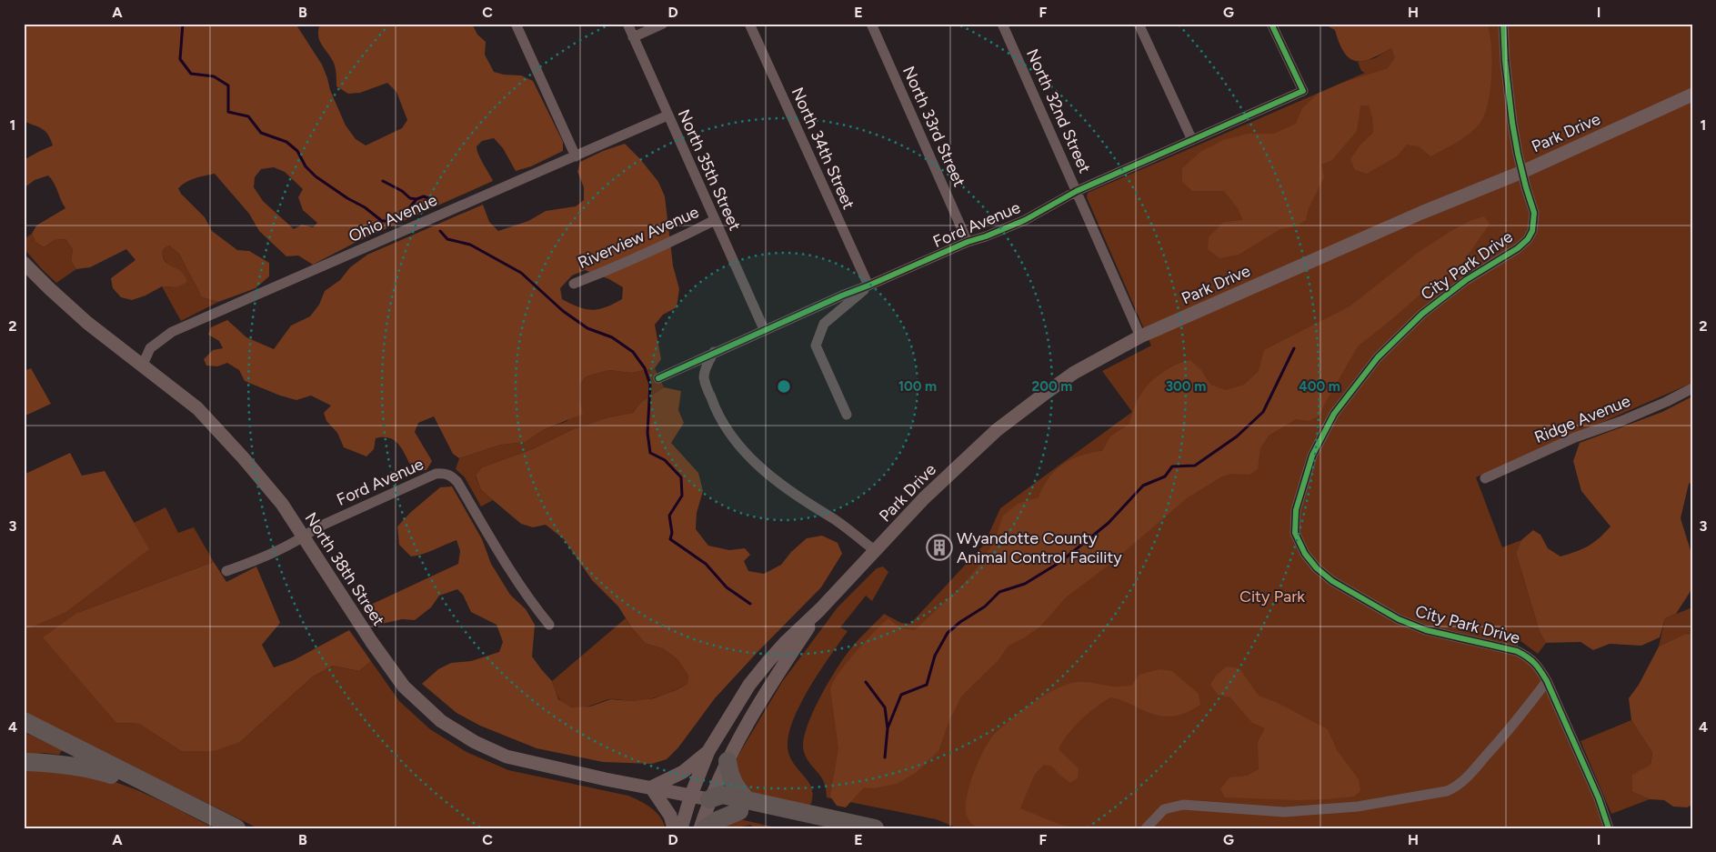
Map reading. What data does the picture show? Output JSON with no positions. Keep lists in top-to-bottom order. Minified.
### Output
{"streets":{"main road":["Park Drive","North 38th Street"],"street":["North 32nd Street","North 33rd Street","North 34th Street","North 35th Street","Ohio Avenue","Ford Avenue","Riverview Avenue","City Park Drive","Ridge Avenue"]},"crossings":[["North 32nd Street","Park Drive"],["North 32nd Street","Ford Avenue"],["North 33rd Street","Ford Avenue"],["Park Drive","City Park Drive"],["Park Drive","North 38th Street"],["North 34th Street","Ford Avenue"],["North 35th Street","Ohio Avenue"],["North 35th Street","Ford Avenue"],["North 35th Street","Riverview Avenue"],["Ohio Avenue","North 38th Street"],["Ford Avenue","North 38th Street"]],"parks":["City Park"],"places":{"building":["Wyandotte County Animal Control Facility"]},"grid":{"columns":["A","B","C","D","E","F","G","H","I"],"rows":["1","2","3","4"]},"rings":["100 m","200 m","300 m","400 m"]}
